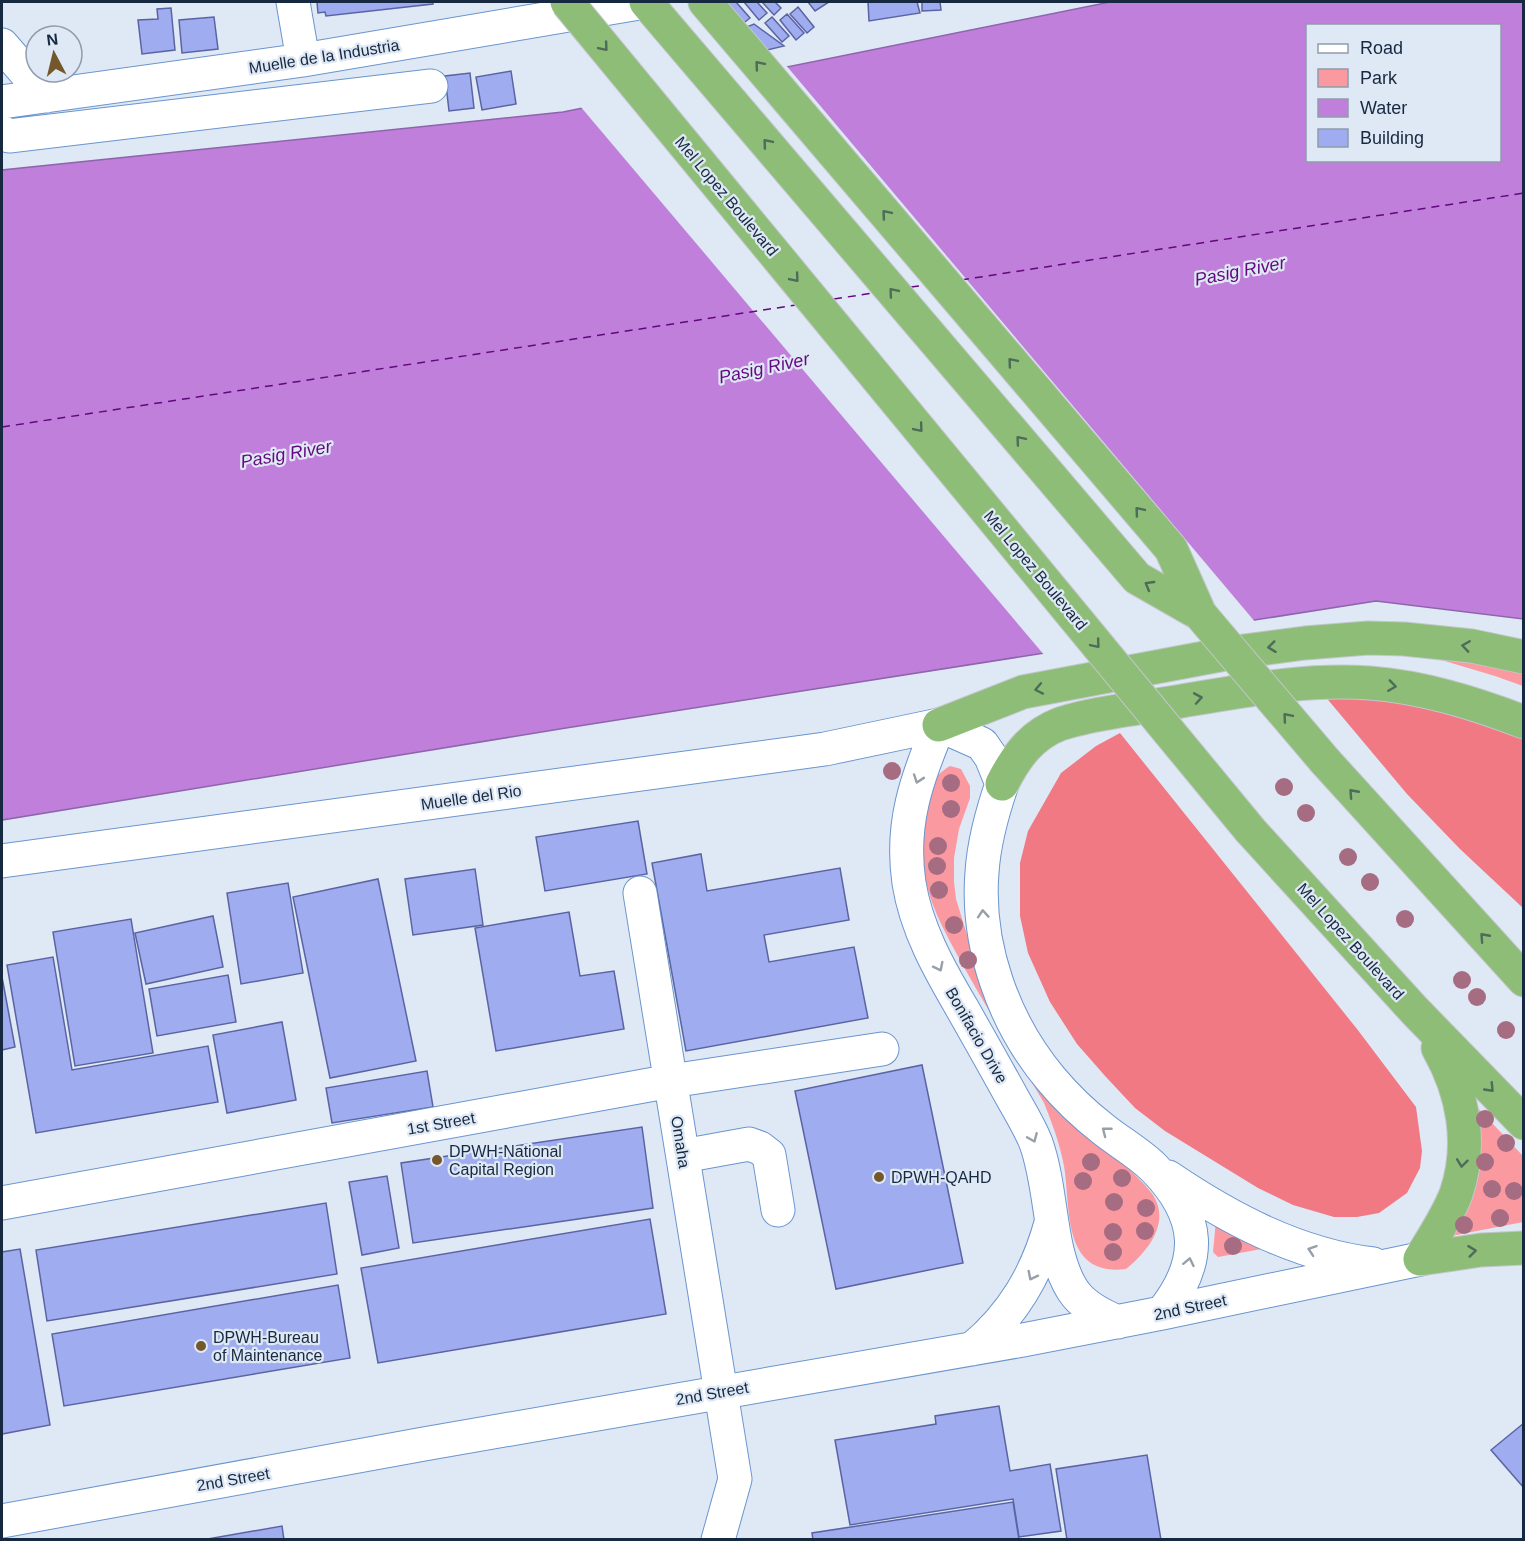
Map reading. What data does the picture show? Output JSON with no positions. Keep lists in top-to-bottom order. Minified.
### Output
{"streets":{"highway":["Mel Lopez Boulevard"],"street":["Muelle de la Industria","Muelle del Rio","Bonifacio Drive","1st Street","Omaha","2nd Street"]},"crossings":[["Muelle del Rio","Bonifacio Drive"],["Bonifacio Drive","2nd Street"],["1st Street","Omaha"],["Omaha","2nd Street"]],"water":["Pasig River"],"places":["DPWH-National Capital Region","DPWH-QAHD","DPWH-Bureau of Maintenance"],"legend":["Road","Park","Water","Building"],"north":"top"}
